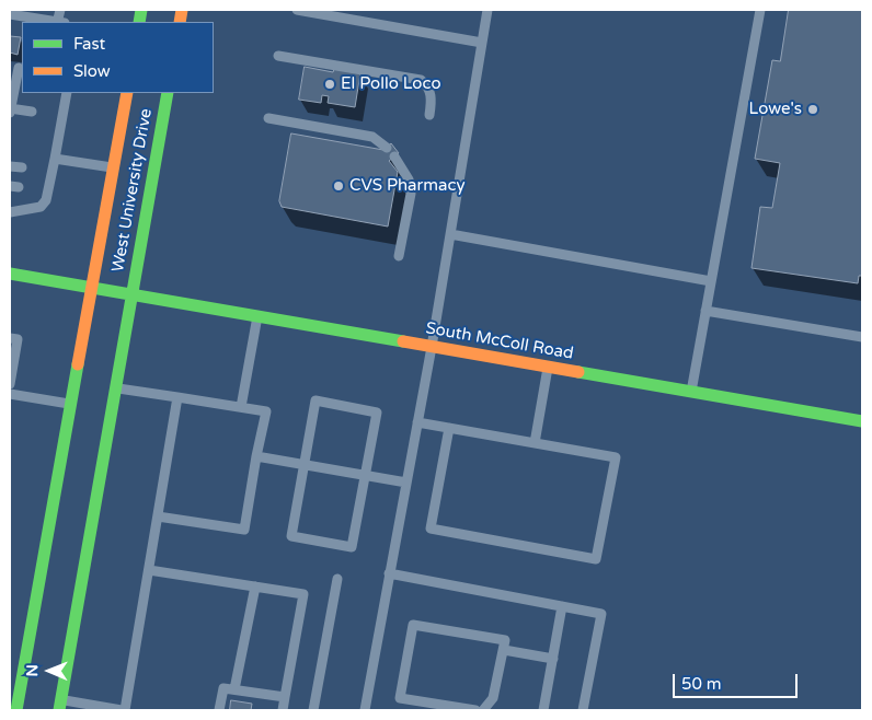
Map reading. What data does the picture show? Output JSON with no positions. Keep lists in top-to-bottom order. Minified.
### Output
{"streets":{"main road":["West University Drive","South McColl Road"]},"crossings":[["West University Drive","South McColl Road"]],"places":["El Pollo Loco","Lowe's","CVS Pharmacy"],"legend":["Fast","Slow"],"scale_bar":"50 m","north":"left"}
